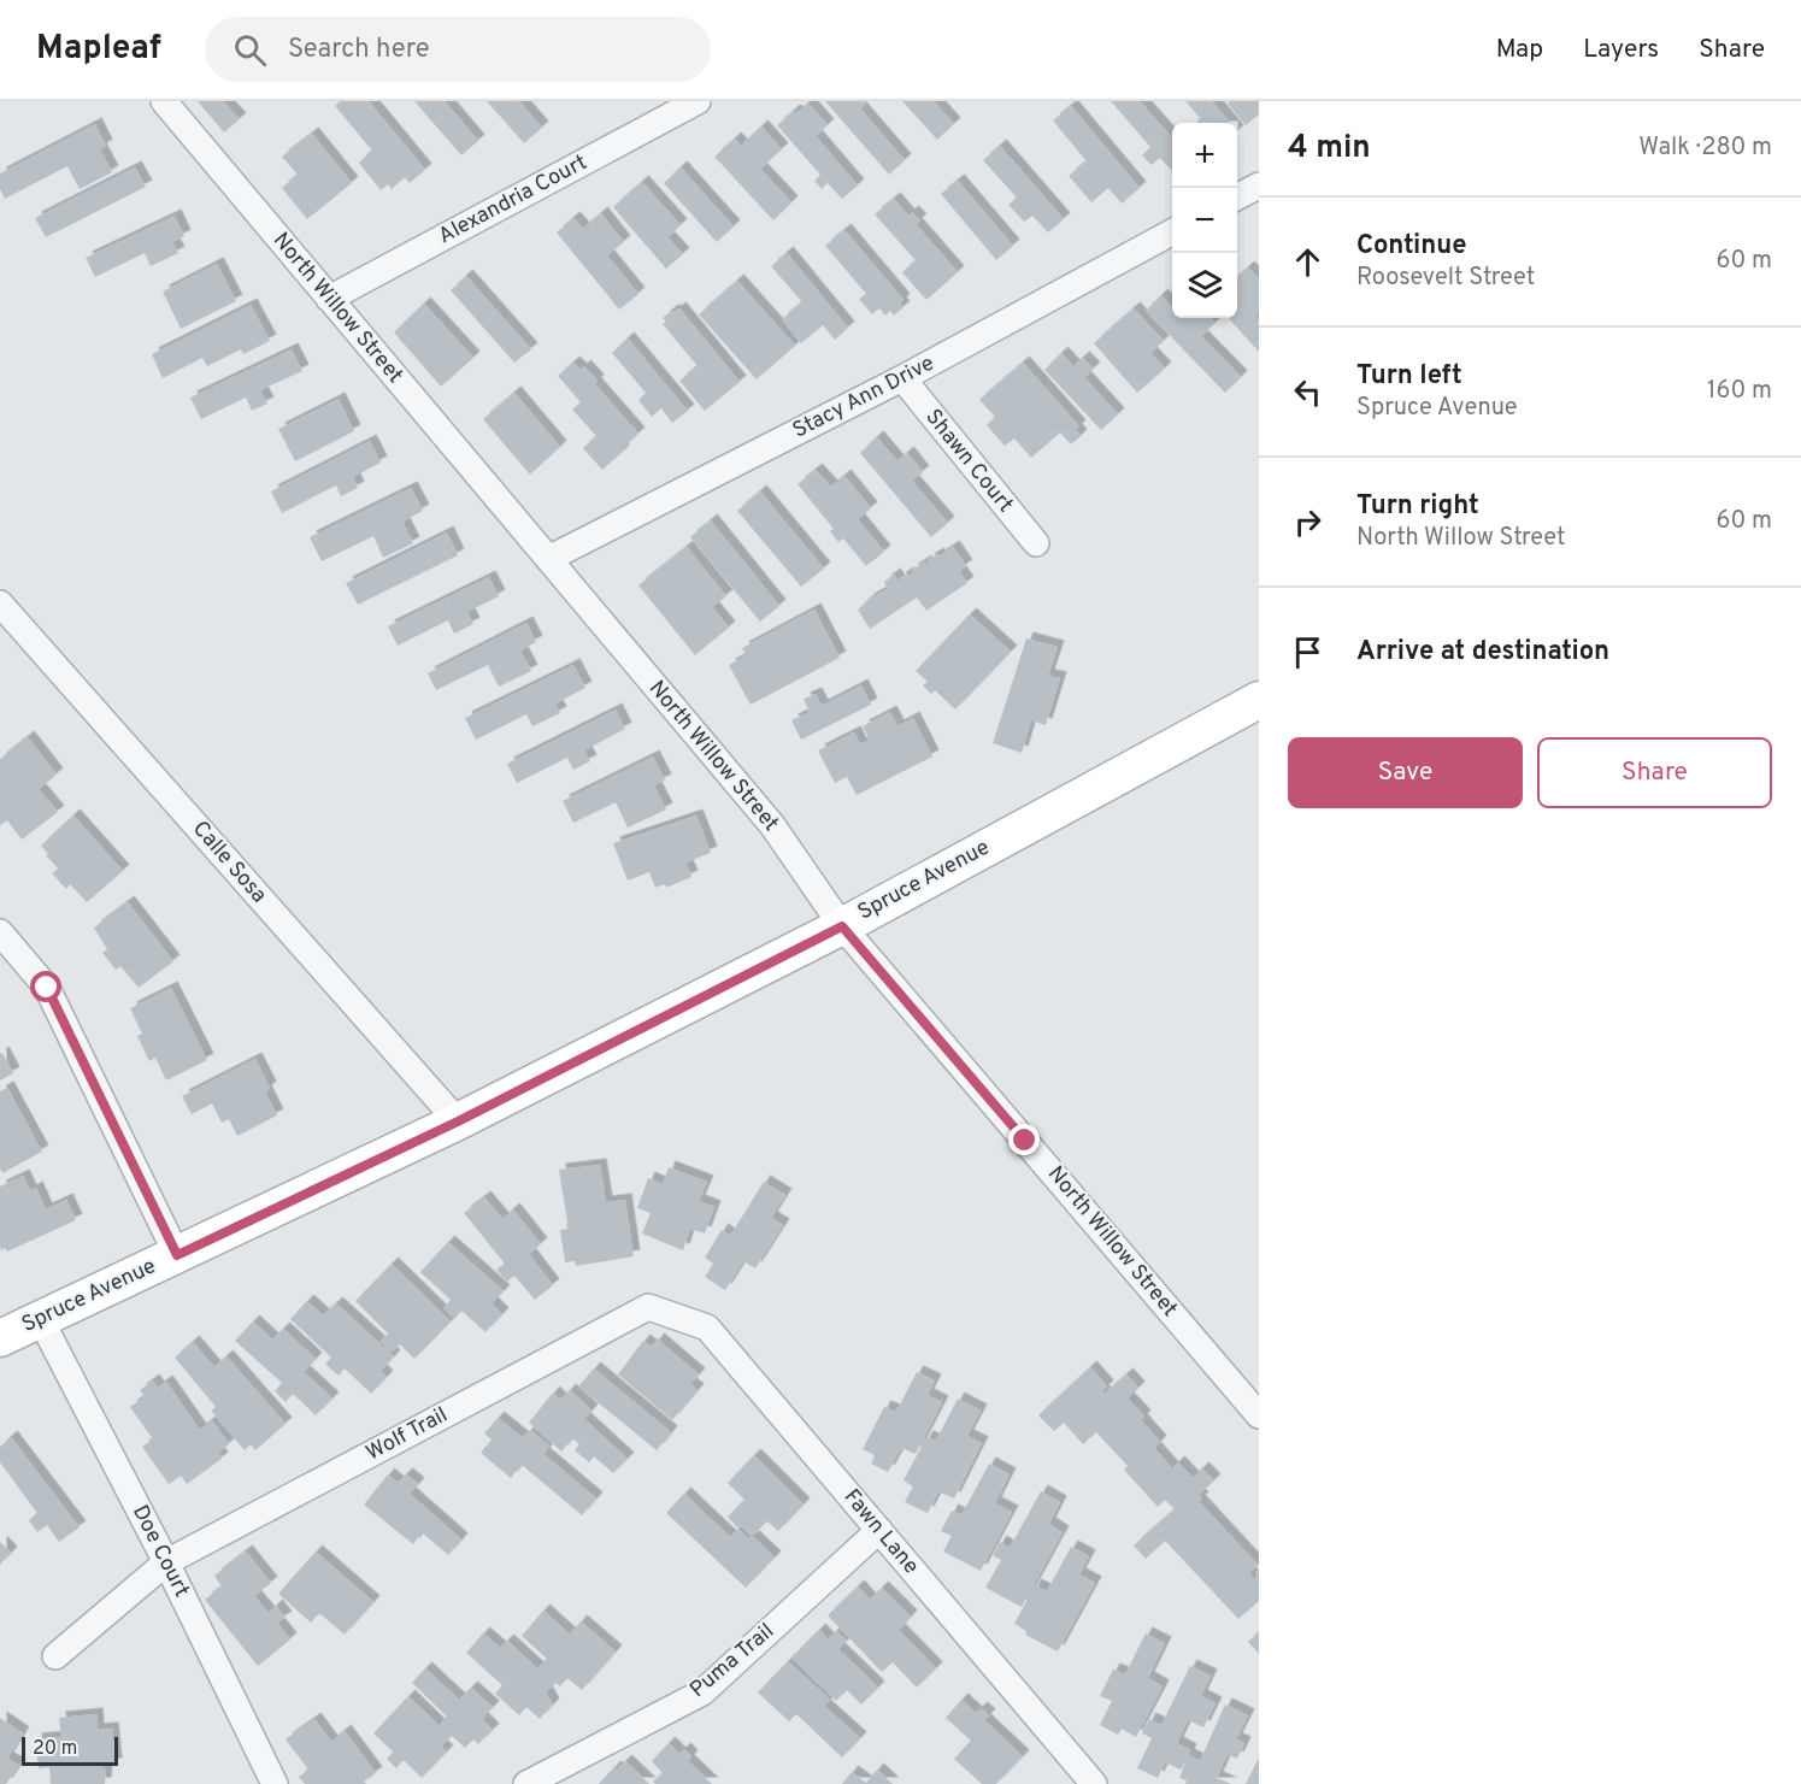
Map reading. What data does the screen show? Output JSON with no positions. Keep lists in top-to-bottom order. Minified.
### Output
{"streets":{"main road":["Spruce Avenue"],"street":["Alexandria Court","North Willow Street","Stacy Ann Drive","Shawn Court","Calle Sosa","Wolf Trail","Fawn Lane","Doe Court","Puma Trail"]},"crossings":[["Alexandria Court","North Willow Street"],["North Willow Street","Stacy Ann Drive"],["North Willow Street","Spruce Avenue"],["Stacy Ann Drive","Shawn Court"],["Calle Sosa","Spruce Avenue"],["Spruce Avenue","Doe Court"],["Wolf Trail","Fawn Lane"],["Wolf Trail","Doe Court"],["Fawn Lane","Puma Trail"]],"scale_bar":"20 m","page":{"header":"Mapleaf","search":"Search here","nav":["Map","Layers","Share"],"heading":["4 min","Walk · 280 m"],"map_buttons":["+","−"],"list":[["Continue","Roosevelt Street","60 m"],["Turn left","Spruce Avenue","160 m"],["Turn right","North Willow Street","60 m"],"Arrive at destination"],"buttons":["Save","Share"],"scale":"20 m"}}
